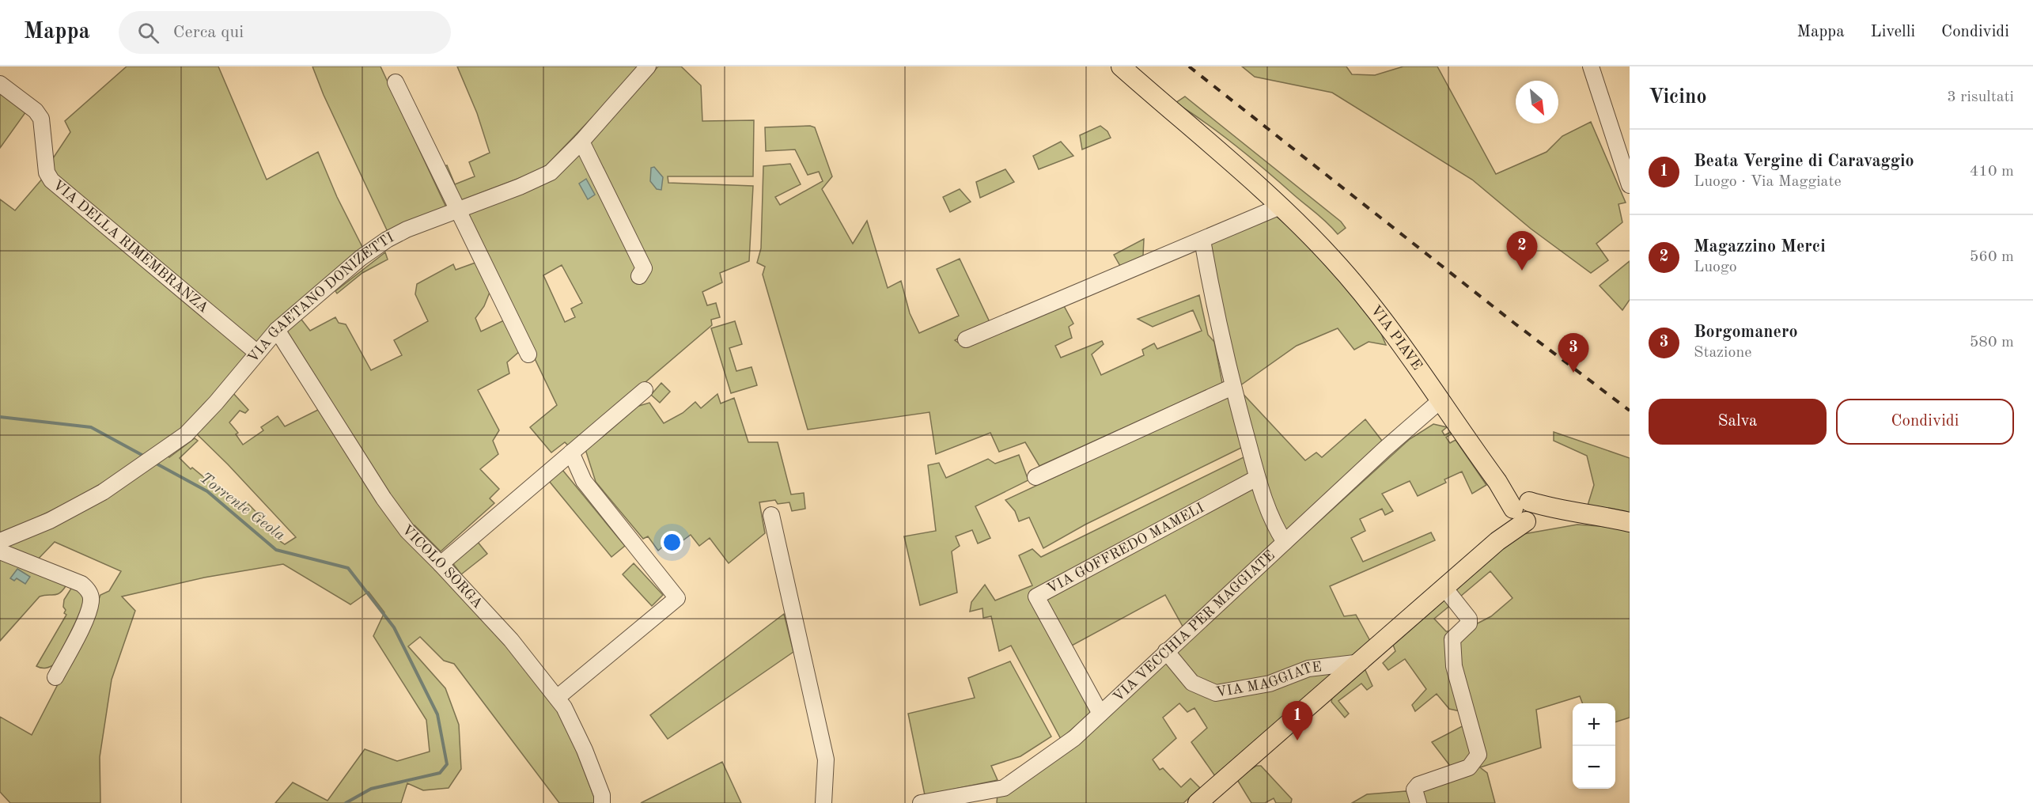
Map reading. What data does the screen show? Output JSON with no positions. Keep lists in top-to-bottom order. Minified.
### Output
{"streets":{"main road":["VIA PIAVE","VIA MAGGIATE"],"street":["VIA DELLA RIMEMBRANZA","VIA GAETANO DONIZETTI","VIA GOFFREDO MAMELI","VICOLO SORGA","VIA VECCHIA PER MAGGIATE"]},"crossings":[["VIA DELLA RIMEMBRANZA","VIA GAETANO DONIZETTI"],["VIA GAETANO DONIZETTI","VICOLO SORGA"],["VIA PIAVE","VIA VECCHIA PER MAGGIATE"],["VIA PIAVE","VIA MAGGIATE"],["VIA GOFFREDO MAMELI","VIA VECCHIA PER MAGGIATE"],["VIA VECCHIA PER MAGGIATE","VIA MAGGIATE"]],"water":["Torrente Geola"],"north":"bottom right","page":{"header":"Mappa","search":"Cerca qui","nav":["Mappa","Livelli","Condividi"],"heading":["Vicino","3 risultati"],"list":[{"mark":"1","name":"Beata Vergine di Caravaggio","note":"Luogo · Via Maggiate","value":"410 m"},{"mark":"2","name":"Magazzino Merci","note":"Luogo","value":"560 m"},{"mark":"3","name":"Borgomanero","note":"Stazione","value":"580 m"}],"pins":["2","3","1"],"buttons":["Salva","Condividi"],"map_buttons":["+","−"]}}
